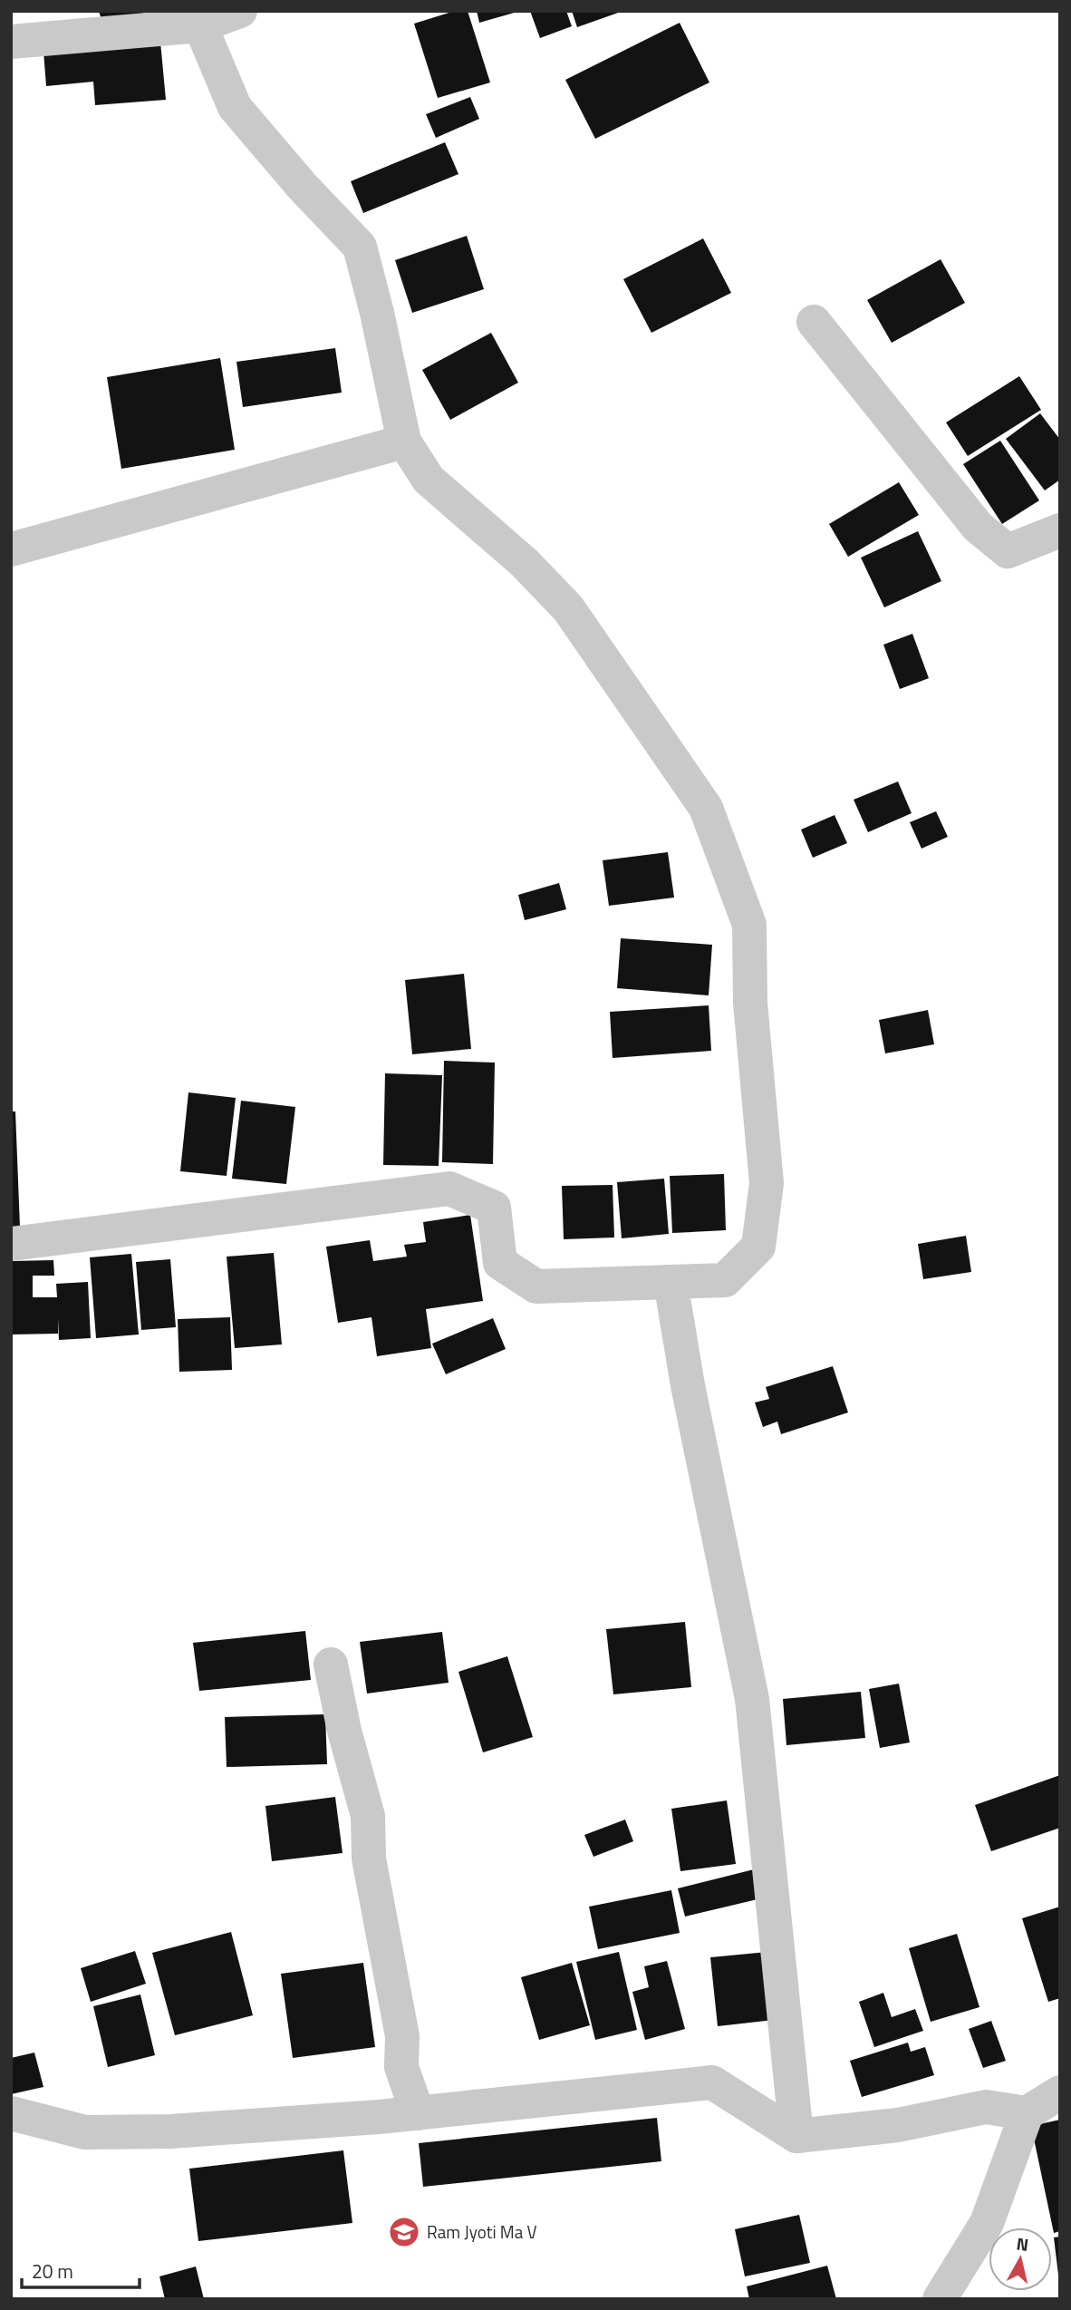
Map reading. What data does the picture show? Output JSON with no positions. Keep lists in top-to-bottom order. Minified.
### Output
{"places":{"school or university":["Ram Jyoti Ma V"]},"scale_bar":"20 m","north":"top"}
